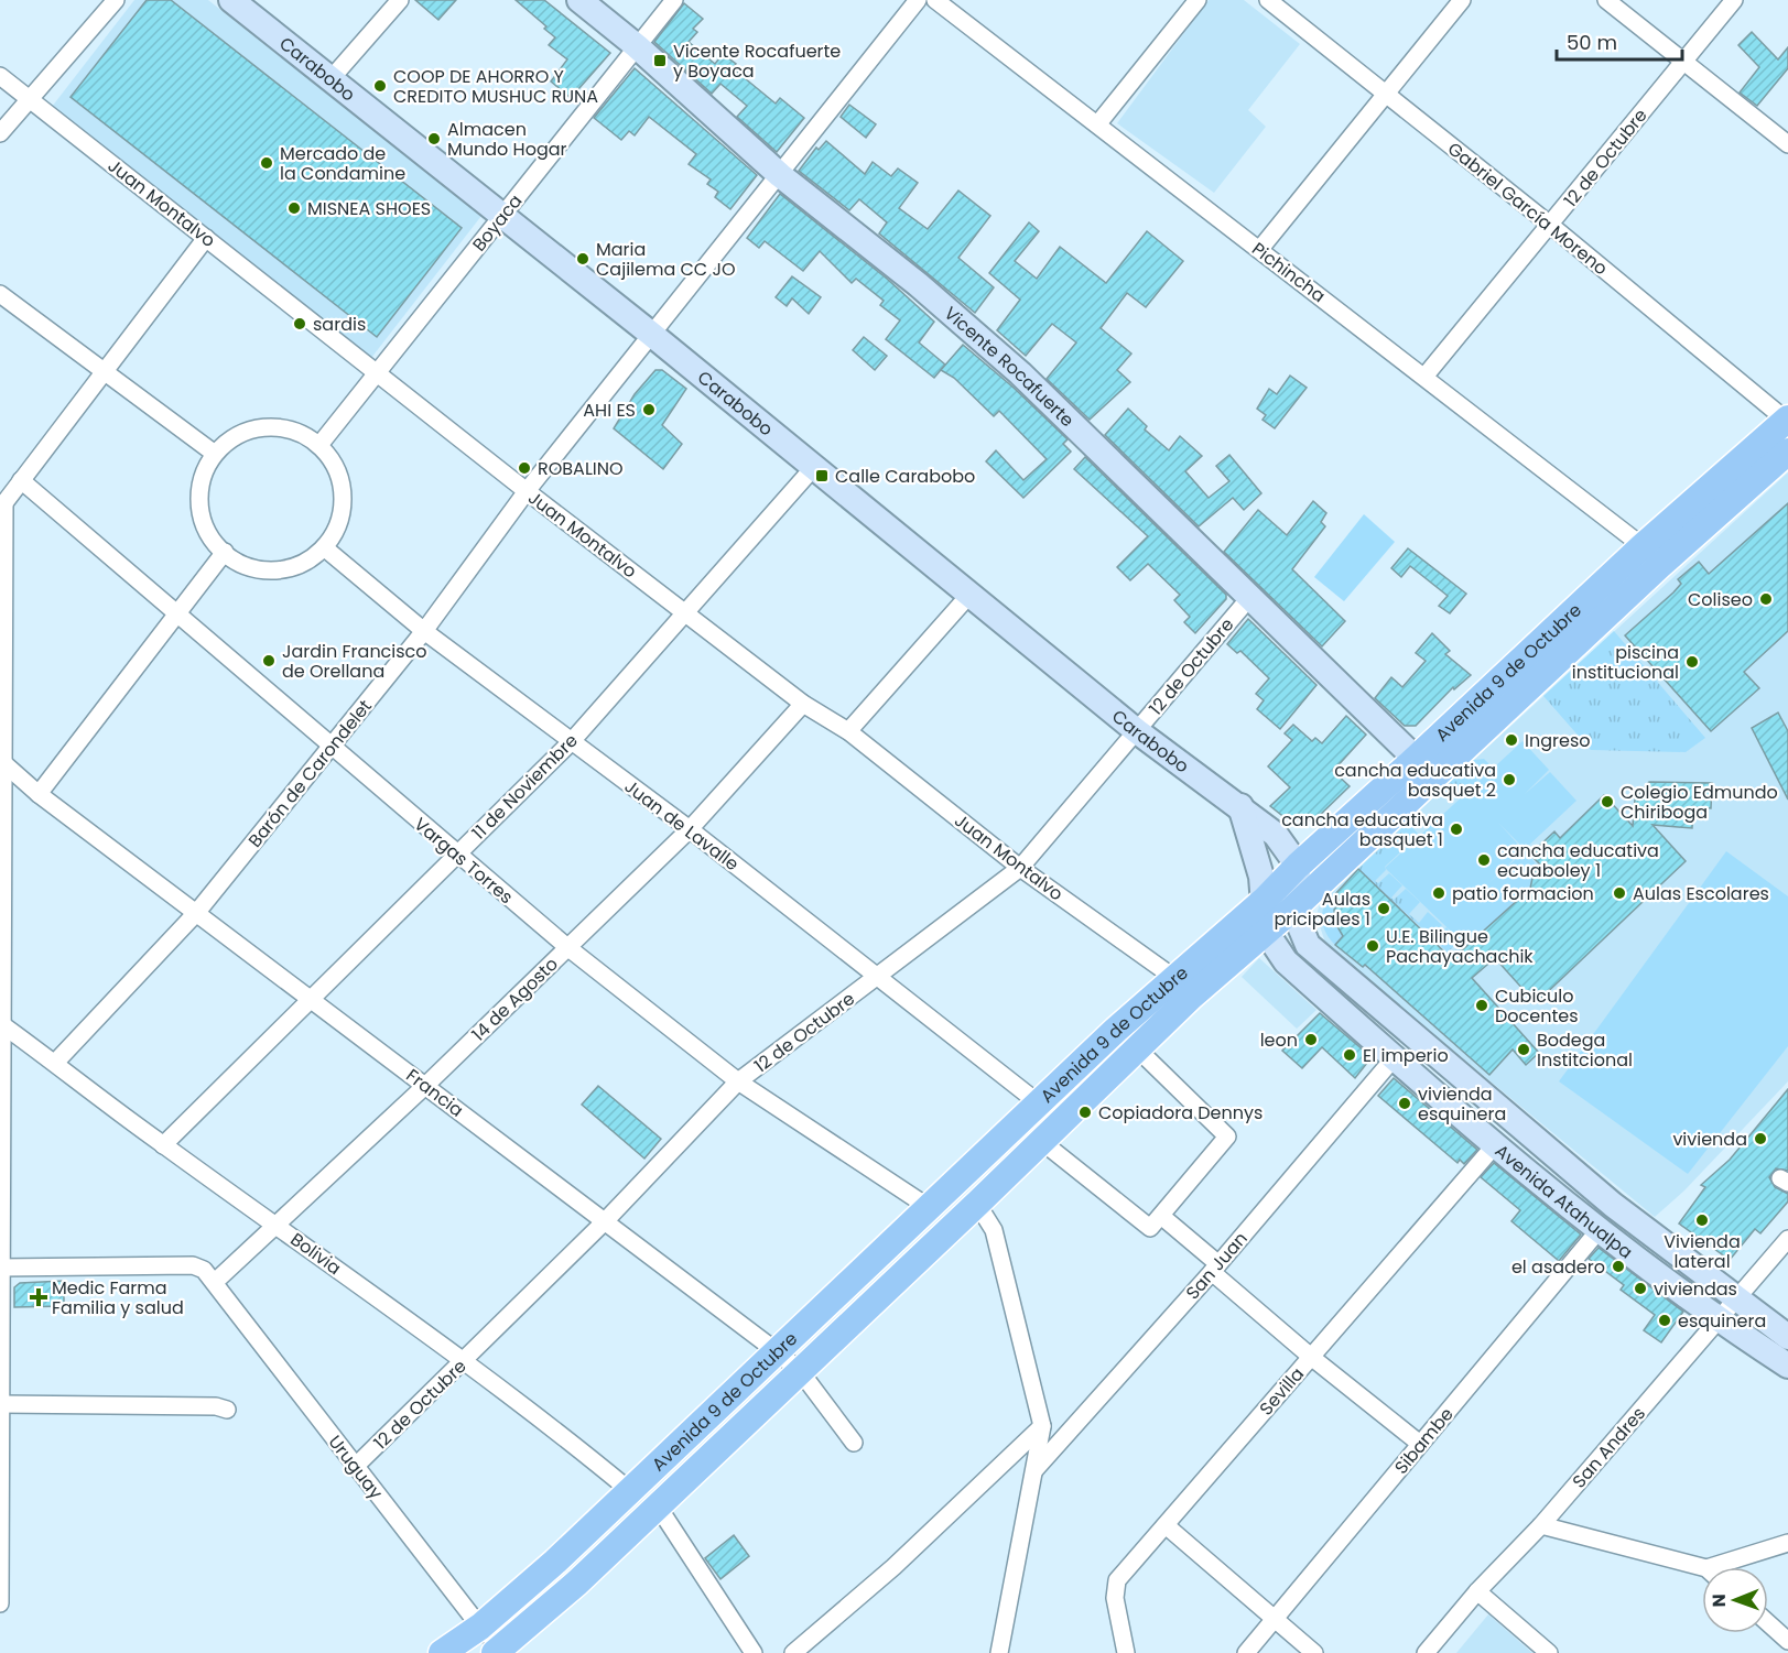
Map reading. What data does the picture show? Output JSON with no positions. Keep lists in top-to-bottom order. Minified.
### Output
{"streets":{"main road":["Carabobo","Vicente Rocafuerte","Avenida 9 de Octubre","Avenida Atahualpa"],"street":["12 de Octubre","Juan Montalvo","Gabriel García Moreno","Boyaca","Pichincha","Barón de Carondelet","11 de Noviembre","Juan de Lavalle","Vargas Torres","14 de Agosto","Francia","Bolivia","San Juan","Sevilla","Sibambe","San Andres","Uruguay"]},"crossings":[["Carabobo","12 de Octubre"],["Carabobo","Boyaca"],["Carabobo","Avenida 9 de Octubre"],["Carabobo","Barón de Carondelet"],["Carabobo","11 de Noviembre"],["Carabobo","Avenida Atahualpa"],["12 de Octubre","Juan Montalvo"],["12 de Octubre","Gabriel García Moreno"],["12 de Octubre","Pichincha"],["12 de Octubre","Vicente Rocafuerte"],["12 de Octubre","Juan de Lavalle"],["12 de Octubre","Vargas Torres"],["12 de Octubre","Francia"],["12 de Octubre","Bolivia"],["12 de Octubre","Uruguay"],["Juan Montalvo","Boyaca"],["Juan Montalvo","Avenida 9 de Octubre"],["Juan Montalvo","Barón de Carondelet"],["Juan Montalvo","11 de Noviembre"],["Juan Montalvo","14 de Agosto"],["Gabriel García Moreno","Avenida 9 de Octubre"],["Boyaca","Vicente Rocafuerte"],["Boyaca","Juan de Lavalle"],["Pichincha","Avenida 9 de Octubre"],["Vicente Rocafuerte","Avenida 9 de Octubre"],["Avenida 9 de Octubre","Juan de Lavalle"],["Avenida 9 de Octubre","Vargas Torres"],["Avenida 9 de Octubre","Francia"],["Avenida 9 de Octubre","Avenida Atahualpa"],["Avenida 9 de Octubre","Bolivia"],["Avenida 9 de Octubre","Uruguay"],["Barón de Carondelet","Juan de Lavalle"],["Barón de Carondelet","Vargas Torres"],["Barón de Carondelet","Francia"],["Barón de Carondelet","Bolivia"],["11 de Noviembre","Juan de Lavalle"],["11 de Noviembre","Vargas Torres"],["11 de Noviembre","Francia"],["11 de Noviembre","Bolivia"],["Juan de Lavalle","14 de Agosto"],["Vargas Torres","14 de Agosto"],["14 de Agosto","Francia"],["14 de Agosto","Bolivia"],["14 de Agosto","Uruguay"],["Avenida Atahualpa","San Juan"],["Avenida Atahualpa","Sevilla"],["Avenida Atahualpa","Sibambe"],["Avenida Atahualpa","San Andres"]],"places":{"transit":["Vicente Rocafuerte y Boyaca","Calle Carabobo"],"other":["COOP DE AHORRO Y CREDITO MUSHUC RUNA","Almacen Mundo Hogar","Mercado de la Condamine","MISNEA SHOES","Maria Cajilema CC JO","sardis","AHI ES","ROBALINO","Coliseo","Jardin Francisco de Orellana","piscina institucional","Ingreso","cancha educativa basquet 2","Colegio Edmundo Chiriboga","cancha educativa basquet 1","cancha educativa ecuaboley 1","patio formacion","Aulas Escolares","Aulas pricipales 1","U.E. Bilingue Pachayachachik","Cubiculo Docentes","leon","Bodega Institcional","El imperio","vivienda esquinera","Copiadora Dennys","vivienda","Vivienda lateral","el asadero","viviendas","esquinera"],"health":["Medic Farma Familia y salud"]},"scale_bar":"50 m","north":"left"}
